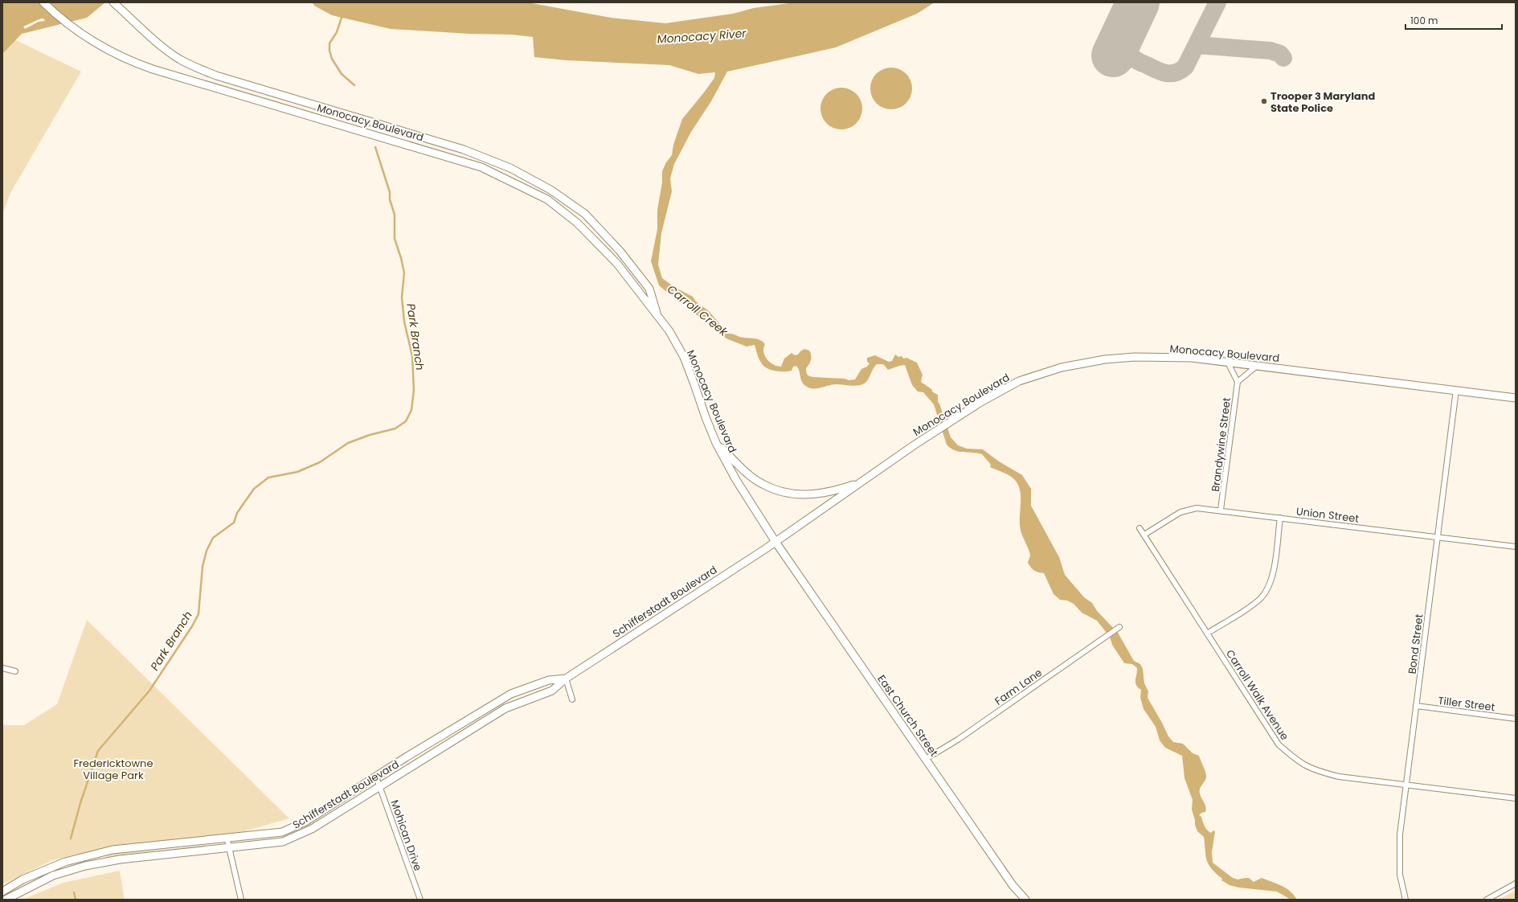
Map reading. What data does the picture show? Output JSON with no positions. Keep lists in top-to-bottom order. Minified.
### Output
{"streets":{"main road":["Monocacy Boulevard","Schifferstadt Boulevard","East Church Street"],"street":["Brandywine Street","Union Street","Bond Street","Farm Lane","Carroll Walk Avenue","Tiller Street","Mohican Drive"]},"crossings":[["Monocacy Boulevard","Schifferstadt Boulevard"],["Monocacy Boulevard","Bond Street"],["Monocacy Boulevard","East Church Street"],["Brandywine Street","Union Street"],["Union Street","Bond Street"],["Union Street","Carroll Walk Avenue"],["Schifferstadt Boulevard","East Church Street"],["Schifferstadt Boulevard","Mohican Drive"],["Bond Street","Carroll Walk Avenue"],["Bond Street","Tiller Street"],["Farm Lane","East Church Street"]],"water":["Monocacy River","Carroll Creek","Park Branch"],"parks":["Fredericktowne Village Park"],"places":["Trooper 3 Maryland State Police"],"scale_bar":"100 m"}
